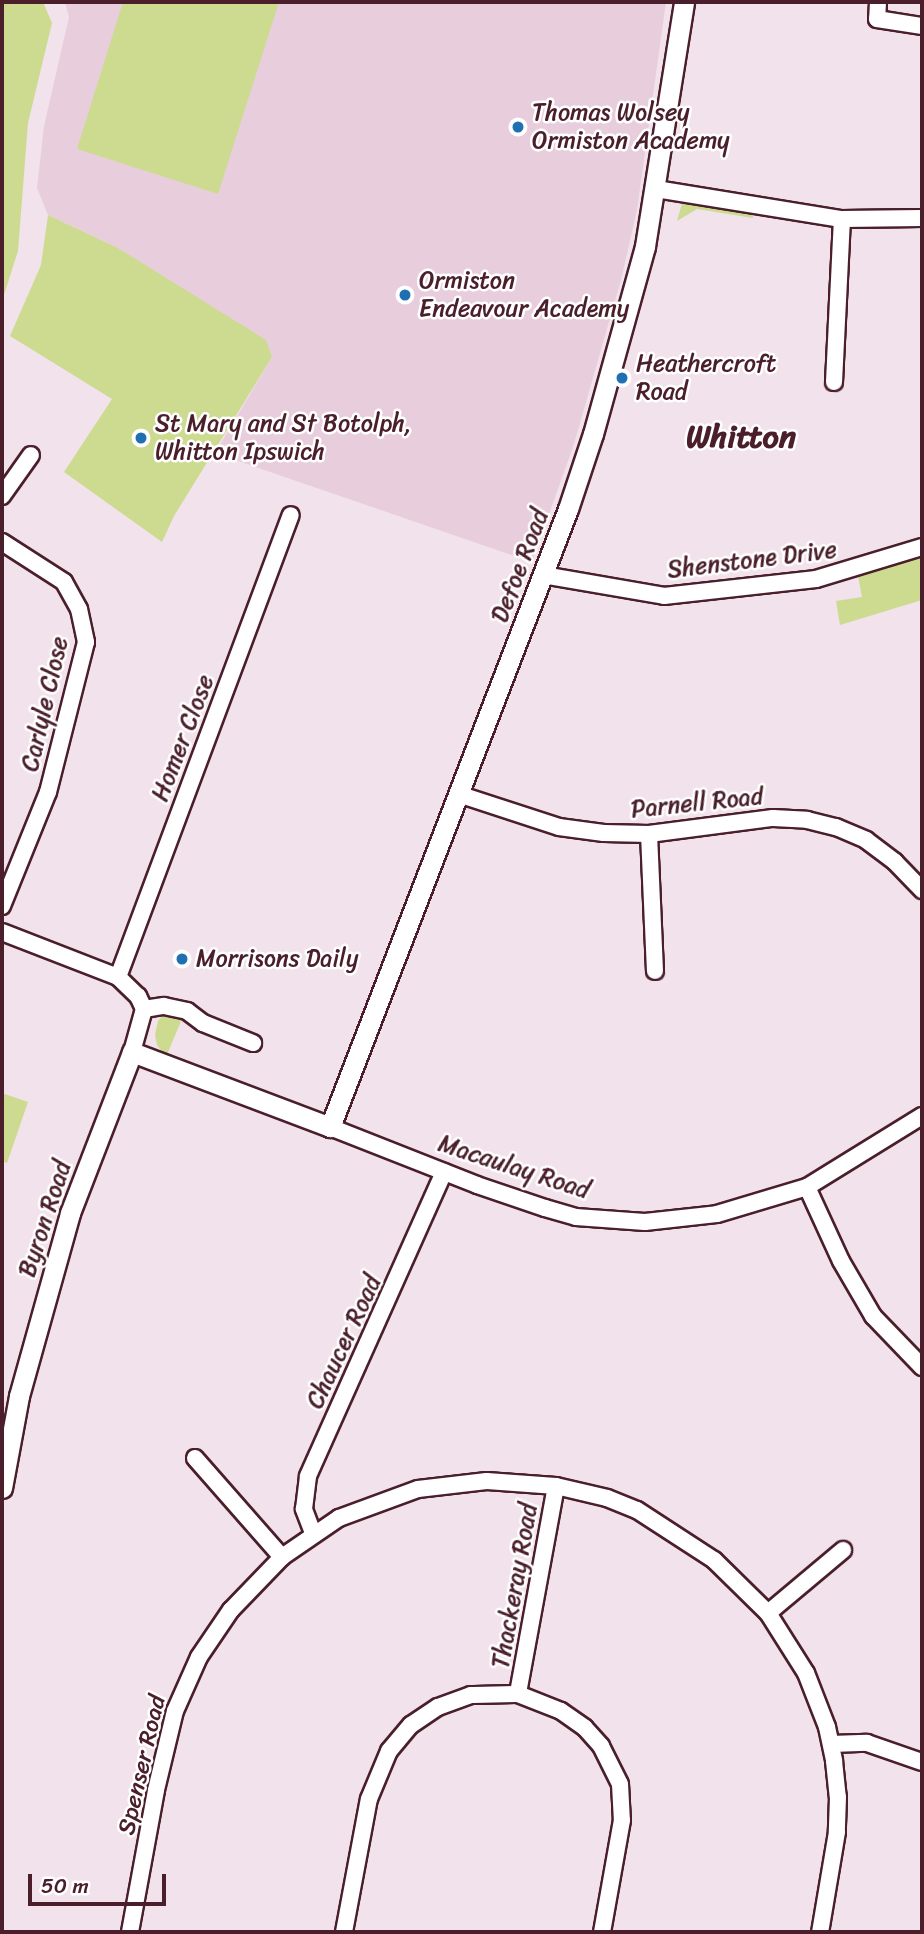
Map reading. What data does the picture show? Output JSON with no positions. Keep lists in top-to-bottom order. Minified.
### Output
{"streets":{"street":["Shenstone Drive","Defoe Road","Carlyle Close","Homer Close","Parnell Road","Macaulay Road","Byron Road","Chaucer Road","Thackeray Road","Spenser Road"]},"crossings":[["Shenstone Drive","Defoe Road"],["Defoe Road","Parnell Road"],["Defoe Road","Macaulay Road"],["Macaulay Road","Byron Road"],["Macaulay Road","Chaucer Road"],["Chaucer Road","Spenser Road"],["Thackeray Road","Spenser Road"]],"districts":["Whitton"],"places":["Thomas Wolsey Ormiston Academy","Ormiston Endeavour Academy","Heathercroft Road","St Mary and St Botolph, Whitton Ipswich","Morrisons Daily"],"scale_bar":"50 m"}
